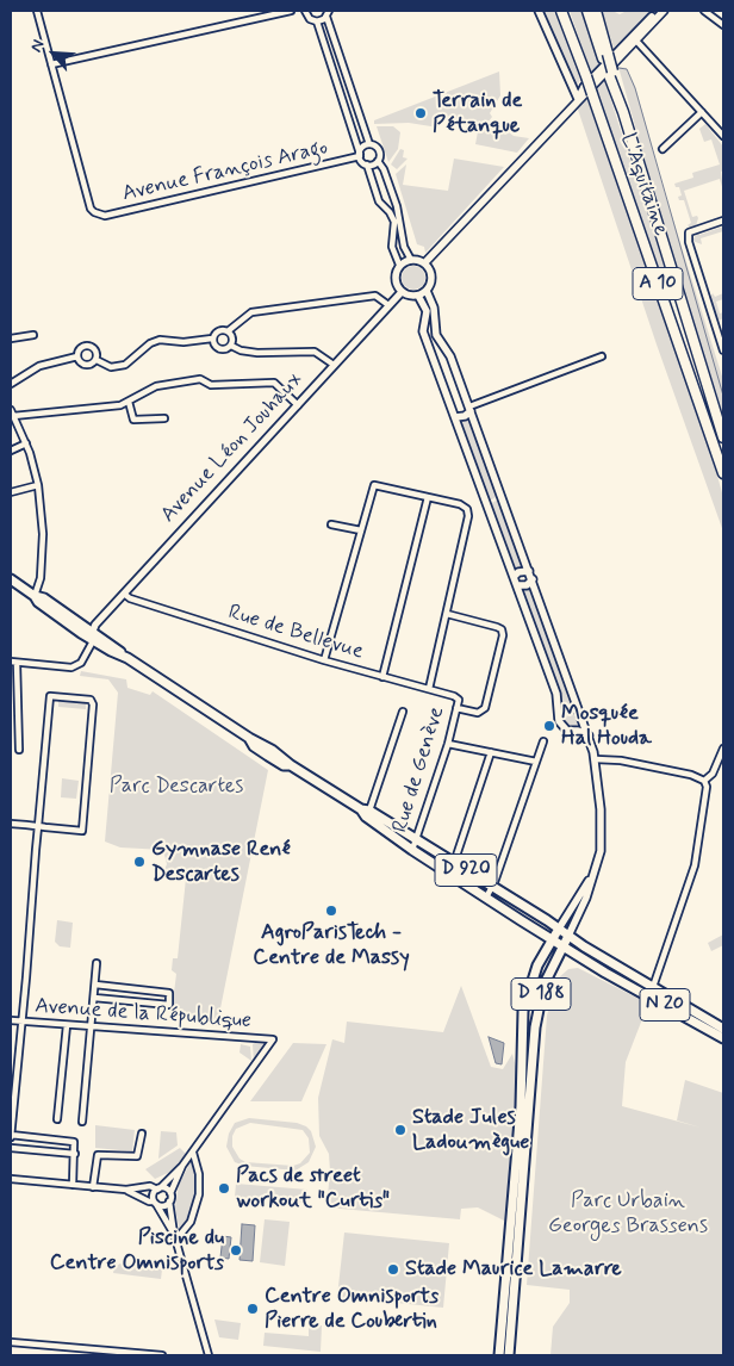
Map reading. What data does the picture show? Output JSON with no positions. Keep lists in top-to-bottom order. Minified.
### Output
{"streets":{"highway":["L'Aquitaine","A 10"],"main road":["D 920","D 188","N 20"],"street":["Avenue François Arago","Avenue Léon Jouhaux","Rue de Bellevue","Rue de Genève","Avenue de la République"]},"crossings":[["Avenue Léon Jouhaux","Rue de Bellevue"],["Avenue Léon Jouhaux","D 920"],["Rue de Bellevue","Rue de Genève"],["Rue de Genève","D 920"],["D 920","D 188"],["D 920","N 20"],["D 188","N 20"]],"parks":["Parc Descartes","Parc Urbain Georges Brassens"],"places":["Terrain de Pétanque","Mosquée Hal Houda","Gymnase René Descartes","AgroParisTech - Centre de Massy","Stade Jules Ladoumègue","Pacs de street workout \"Curtis\"","Piscine du Centre Omnisports","Stade Maurice Lamarre","Centre Omnisports Pierre de Coubertin"],"north":"top left"}
